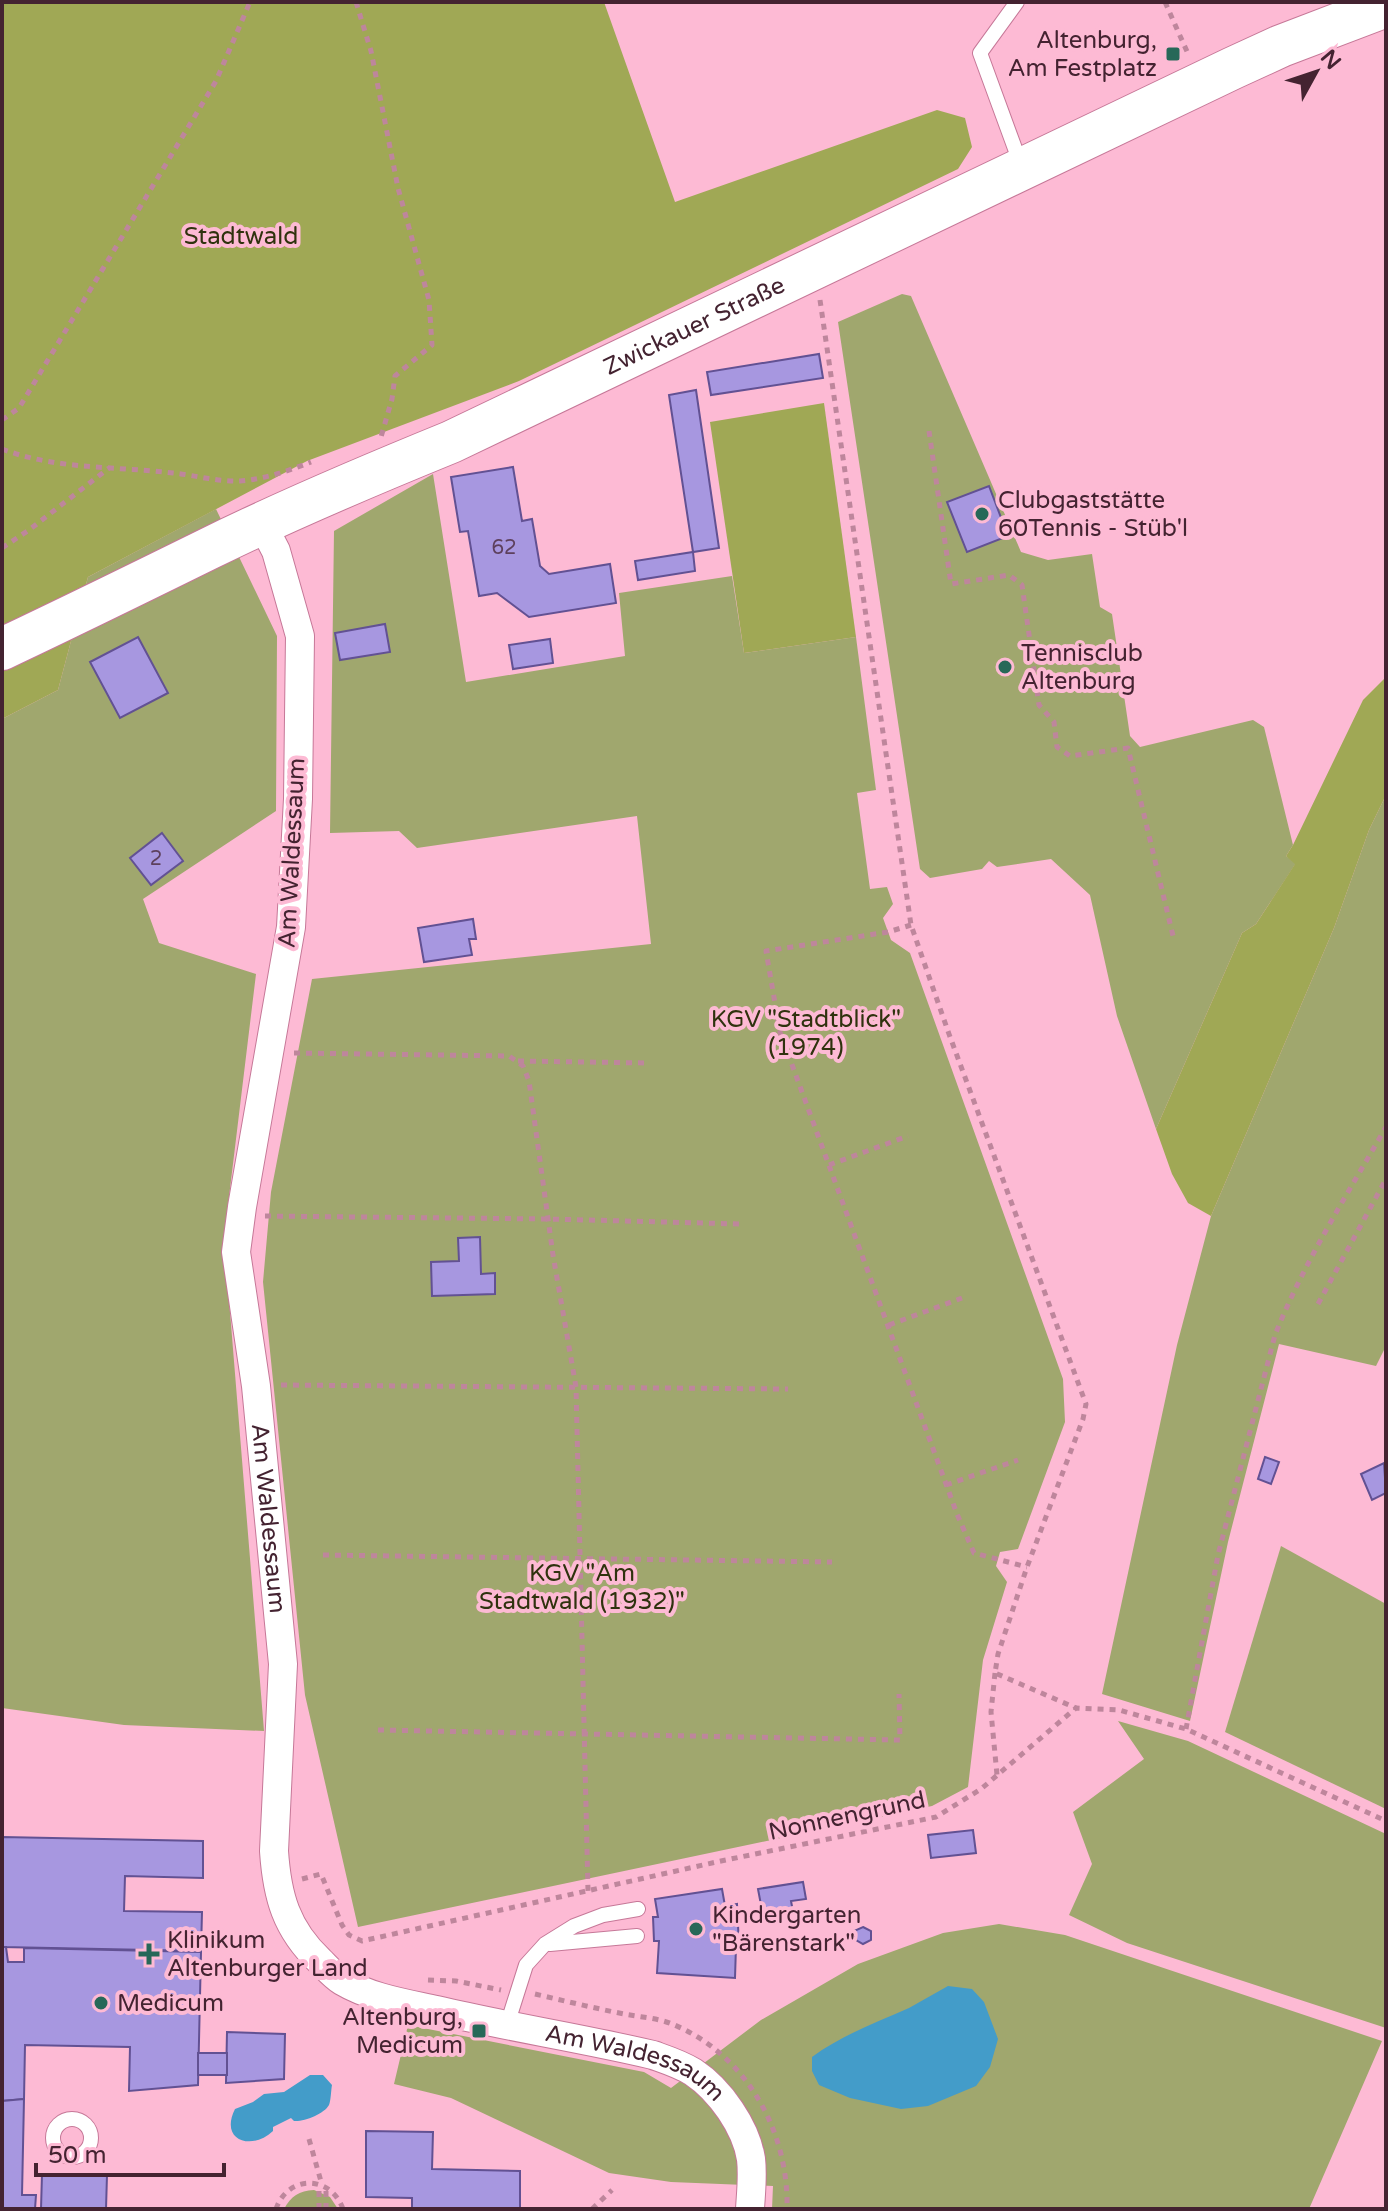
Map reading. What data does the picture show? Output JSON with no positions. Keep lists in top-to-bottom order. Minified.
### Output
{"streets":{"street":["Zwickauer Straße","Am Waldessaum"],"path":["Nonnengrund"]},"crossings":[["Zwickauer Straße","Am Waldessaum"]],"parks":["Stadtwald","KGV \"Stadtblick\" (1974)","KGV \"Am Stadtwald (1932)\""],"places":{"transit":["Altenburg, Am Festplatz","Altenburg, Medicum"],"other":["Clubgaststätte 60Tennis - Stüb'l","Tennisclub Altenburg","Kindergarten \"Bärenstark\"","Medicum"],"health":["Klinikum Altenburger Land"]},"house_numbers":["62","2"],"scale_bar":"50 m","north":"top right"}
